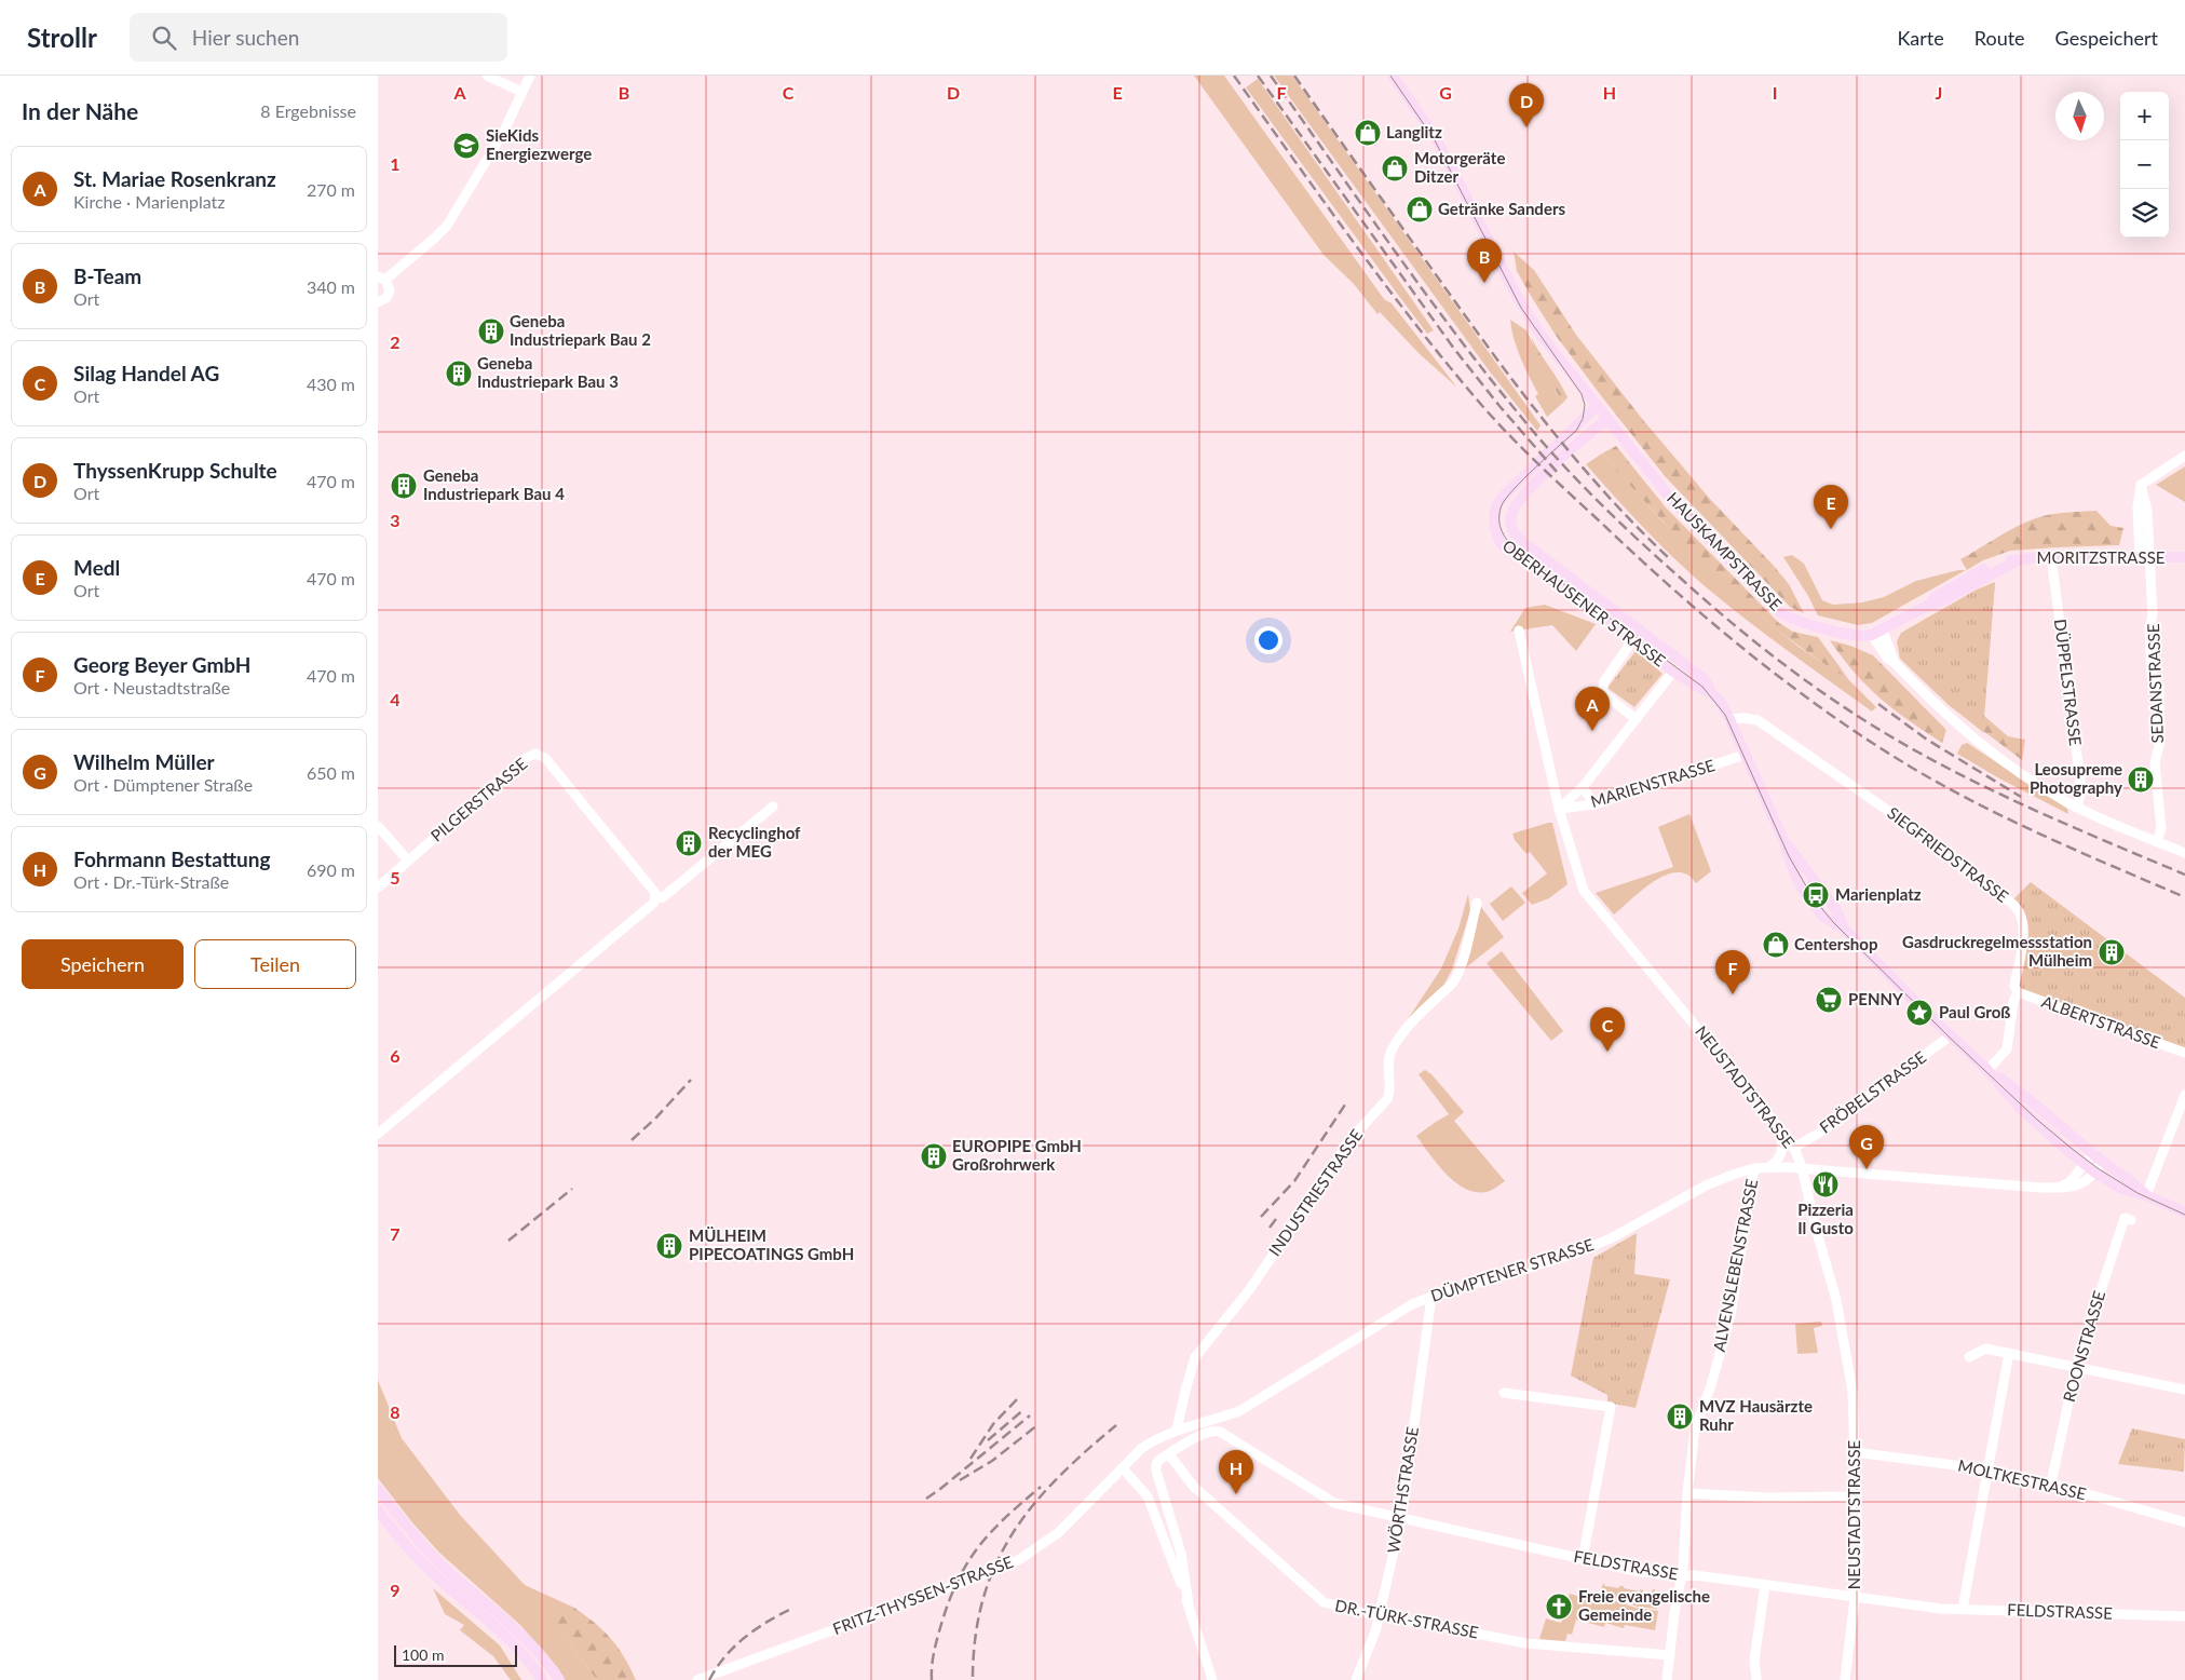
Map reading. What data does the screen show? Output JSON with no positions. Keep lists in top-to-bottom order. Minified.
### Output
{"streets":{"main road":["HAUSKAMPSTRASSE","MORITZSTRASSE","OBERHAUSENER STRASSE"],"street":["DÜPPELSTRASSE","SEDANSTRASSE","MARIENSTRASSE","PILGERSTRASSE","SIEGFRIEDSTRASSE","ALBERTSTRASSE","NEUSTADTSTRASSE","FRÖBELSTRASSE","INDUSTRIESTRASSE","ALVENSLEBENSTRASSE","DÜMPTENER STRASSE","ROONSTRASSE","MOLTKESTRASSE","WÖRTHSTRASSE","FELDSTRASSE","FRITZ-THYSSEN-STRASSE","DR.-TÜRK-STRASSE"]},"crossings":[["HAUSKAMPSTRASSE","MORITZSTRASSE"],["HAUSKAMPSTRASSE","OBERHAUSENER STRASSE"],["MORITZSTRASSE","DÜPPELSTRASSE"],["MORITZSTRASSE","SEDANSTRASSE"],["OBERHAUSENER STRASSE","MARIENSTRASSE"],["OBERHAUSENER STRASSE","SIEGFRIEDSTRASSE"],["OBERHAUSENER STRASSE","FRÖBELSTRASSE"],["OBERHAUSENER STRASSE","DÜMPTENER STRASSE"],["MARIENSTRASSE","NEUSTADTSTRASSE"],["SIEGFRIEDSTRASSE","ALBERTSTRASSE"],["NEUSTADTSTRASSE","FRÖBELSTRASSE"],["NEUSTADTSTRASSE","DÜMPTENER STRASSE"],["NEUSTADTSTRASSE","MOLTKESTRASSE"],["NEUSTADTSTRASSE","FELDSTRASSE"],["INDUSTRIESTRASSE","DÜMPTENER STRASSE"],["ALVENSLEBENSTRASSE","DÜMPTENER STRASSE"],["ALVENSLEBENSTRASSE","FELDSTRASSE"],["ALVENSLEBENSTRASSE","DR.-TÜRK-STRASSE"],["DÜMPTENER STRASSE","WÖRTHSTRASSE"],["DÜMPTENER STRASSE","FRITZ-THYSSEN-STRASSE"],["ROONSTRASSE","MOLTKESTRASSE"],["WÖRTHSTRASSE","FELDSTRASSE"],["WÖRTHSTRASSE","DR.-TÜRK-STRASSE"],["FELDSTRASSE","DR.-TÜRK-STRASSE"]],"places":{"shop":["Langlitz","Motorgeräte Ditzer","Getränke Sanders","Centershop"],"school or university":["SieKids Energiezwerge"],"building":["Geneba Industriepark Bau 2","Geneba Industriepark Bau 3","Geneba Industriepark Bau 4","Leosupreme Photography","Recyclinghof der MEG","Gasdruckregelmessstation Mülheim","EUROPIPE GmbH Großrohrwerk","MÜLHEIM PIPECOATINGS GmbH","MVZ Hausärzte Ruhr"],"bus stop":["Marienplatz"],"supermarket":["PENNY"],"place":["Paul Groß"],"restaurant":["Pizzeria Il Gusto"],"church":["Freie evangelische Gemeinde"]},"scale_bar":"100 m","north":"bottom","page":{"header":"Strollr","search":"Hier suchen","nav":["Karte","Route","Gespeichert"],"heading":["In der Nähe","8 Ergebnisse"],"pins":["D","B","E","A","F","C","G","H"],"map_buttons":["+","−"],"list":[{"mark":"A","name":"St. Mariae Rosenkranz","note":"Kirche · Marienplatz","value":"270 m"},{"mark":"B","name":"B-Team","note":"Ort","value":"340 m"},{"mark":"C","name":"Silag Handel AG","note":"Ort","value":"430 m"},{"mark":"D","name":"ThyssenKrupp Schulte","note":"Ort","value":"470 m"},{"mark":"E","name":"Medl","note":"Ort","value":"470 m"},{"mark":"F","name":"Georg Beyer GmbH","note":"Ort · Neustadtstraße","value":"470 m"},{"mark":"G","name":"Wilhelm Müller","note":"Ort · Dümptener Straße","value":"650 m"},{"mark":"H","name":"Fohrmann Bestattung","note":"Ort · Dr.-Türk-Straße","value":"690 m"}],"buttons":["Speichern","Teilen"],"scale":"100 m"},"grid":{"columns":["A","B","C","D","E","F","G","H","I","J"],"rows":["1","2","3","4","5","6","7","8","9"]}}
